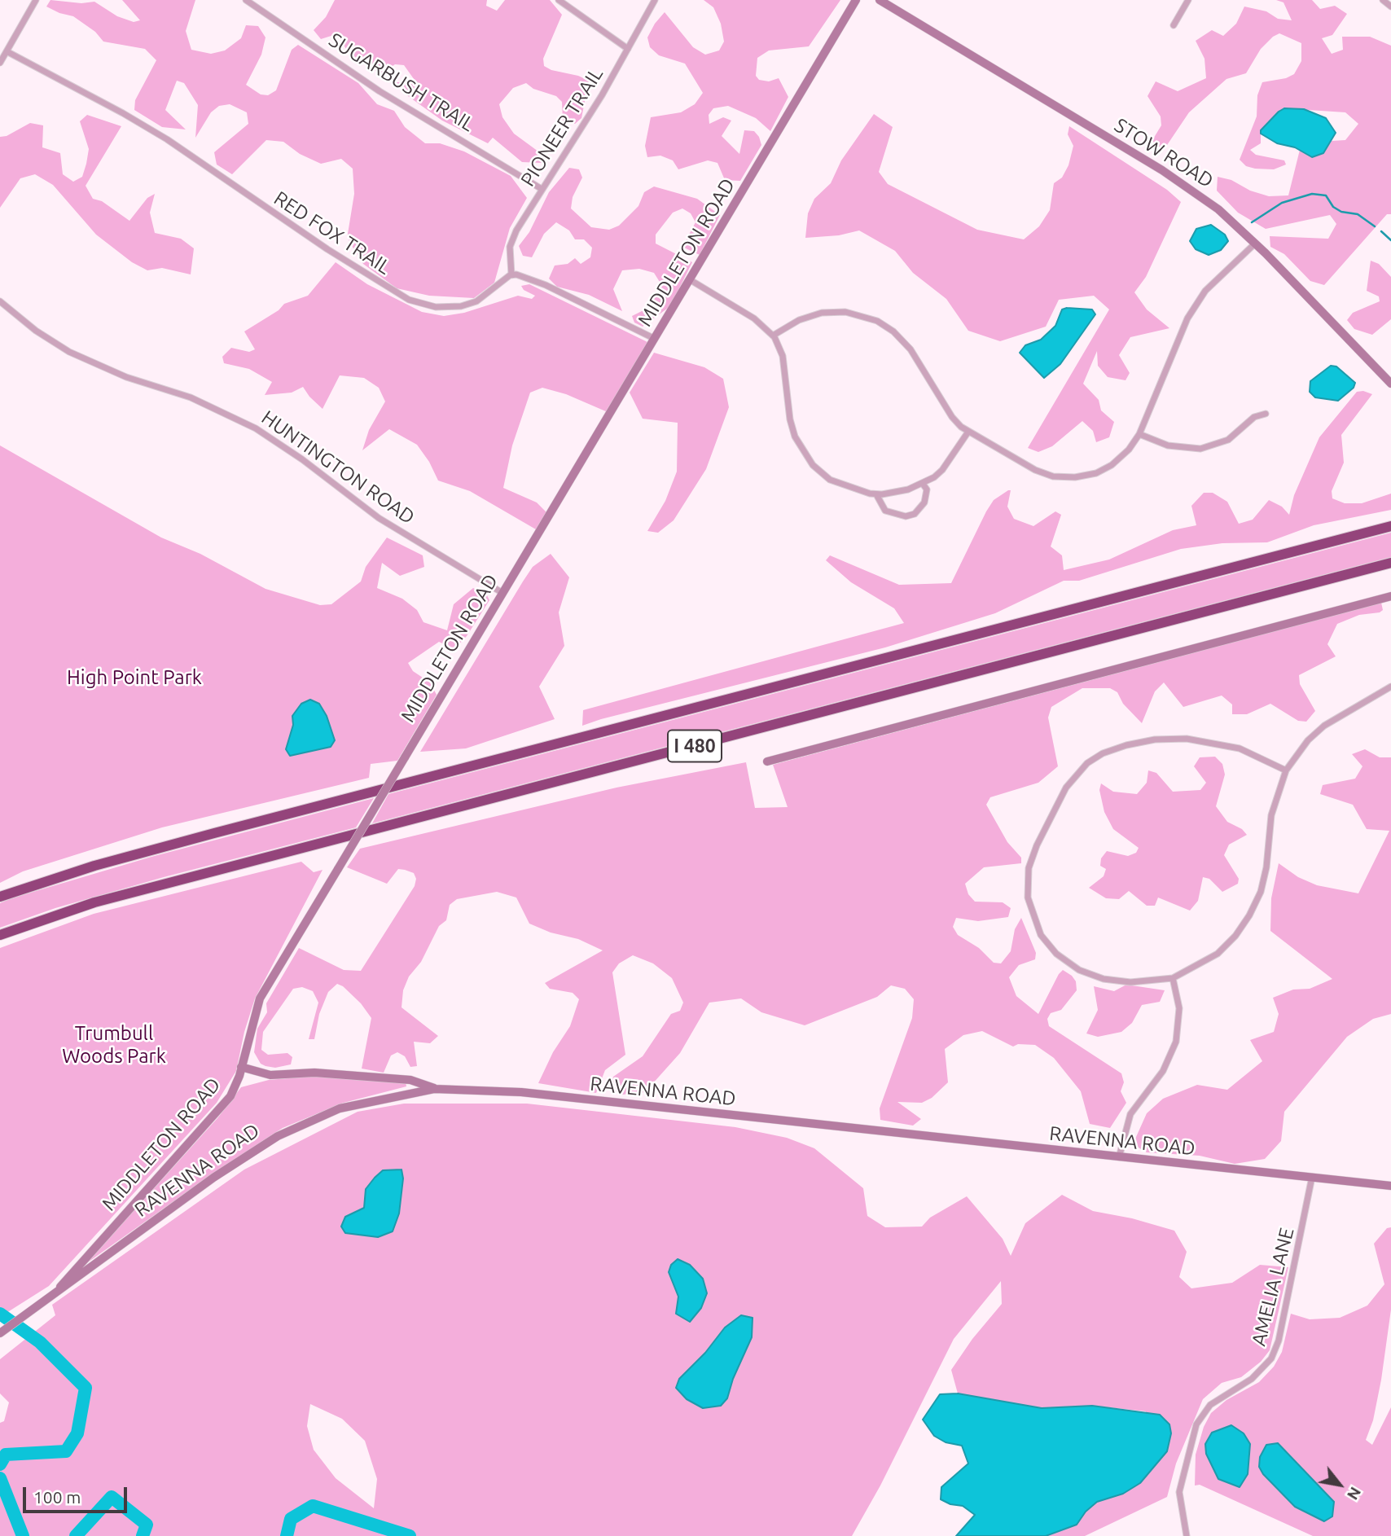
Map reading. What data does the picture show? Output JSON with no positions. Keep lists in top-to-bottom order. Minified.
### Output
{"streets":{"highway":["I 480"],"street":["SUGARBUSH TRAIL","PIONEER TRAIL","STOW ROAD","RED FOX TRAIL","MIDDLETON ROAD","HUNTINGTON ROAD","RAVENNA ROAD","AMELIA LANE"]},"crossings":[["SUGARBUSH TRAIL","PIONEER TRAIL"],["PIONEER TRAIL","RED FOX TRAIL"],["MIDDLETON ROAD","HUNTINGTON ROAD"],["MIDDLETON ROAD","RAVENNA ROAD"],["RAVENNA ROAD","AMELIA LANE"]],"parks":["High Point Park","Trumbull Woods Park"],"scale_bar":"100 m","north":"bottom right"}
